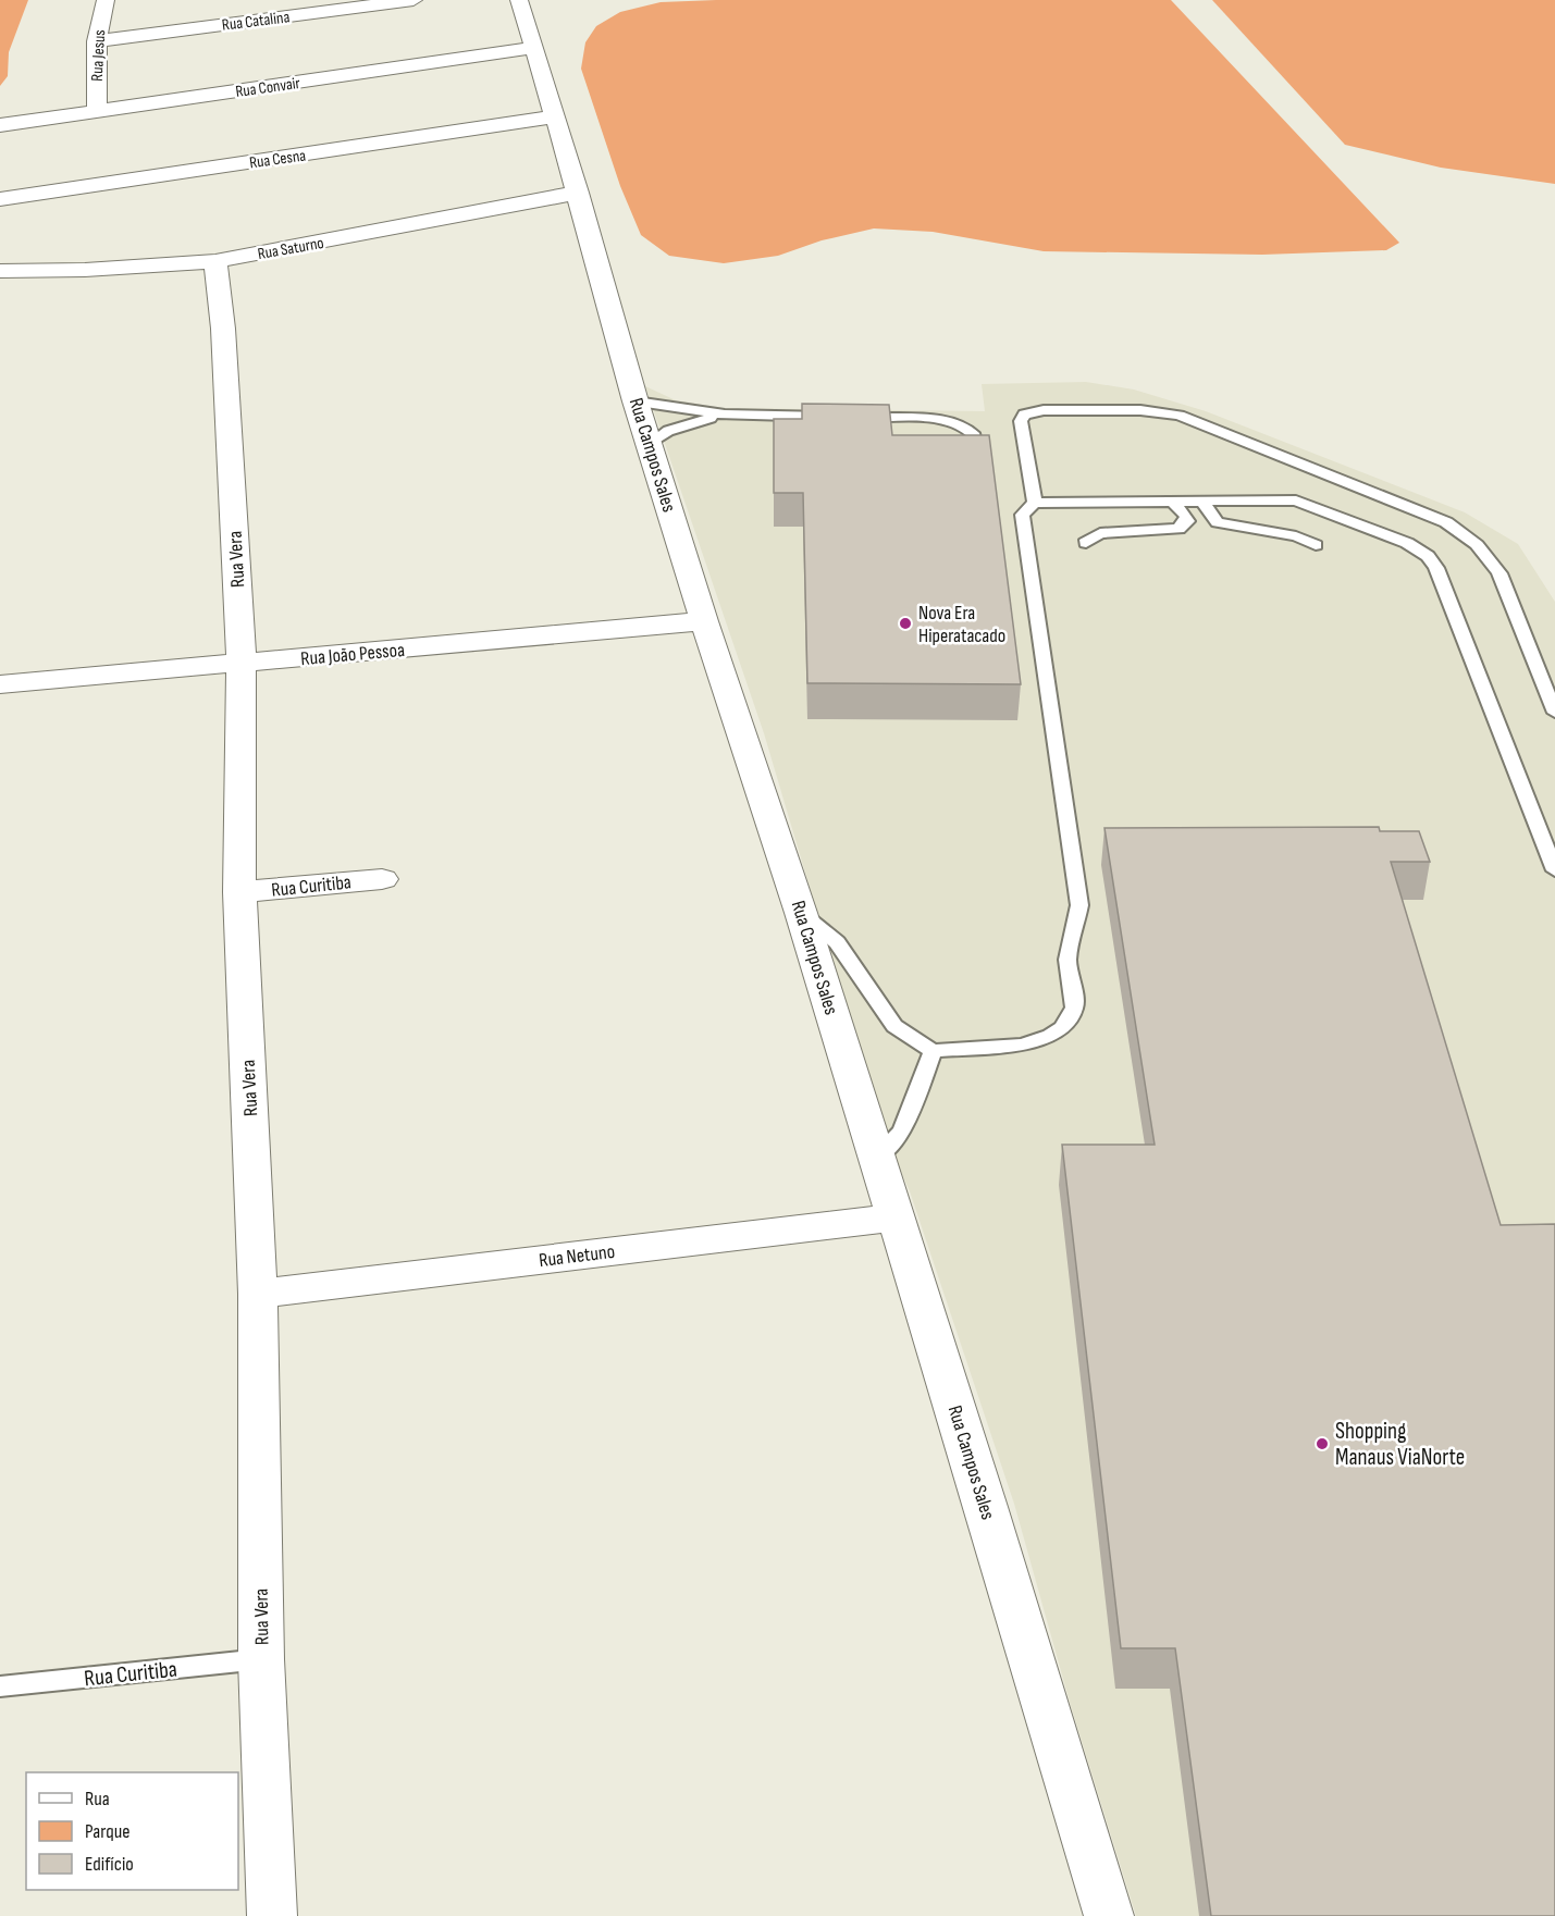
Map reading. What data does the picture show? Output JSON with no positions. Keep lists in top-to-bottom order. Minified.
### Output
{"streets":{"street":["Rua Catalina","Rua Jesus","Rua Convair","Rua Cesna","Rua Saturno","Rua Campos Sales","Rua Vera","Rua João Pessoa","Rua Curitiba","Rua Netuno"]},"crossings":[["Rua Catalina","Rua Jesus"],["Rua Jesus","Rua Convair"],["Rua Convair","Rua Campos Sales"],["Rua Cesna","Rua Campos Sales"],["Rua Saturno","Rua Campos Sales"],["Rua Saturno","Rua Vera"],["Rua Campos Sales","Rua João Pessoa"],["Rua Campos Sales","Rua Netuno"],["Rua Vera","Rua João Pessoa"],["Rua Vera","Rua Curitiba"],["Rua Vera","Rua Netuno"]],"places":["Nova Era Hiperatacado","Shopping Manaus ViaNorte"],"legend":["Rua","Parque","Edifício"]}
